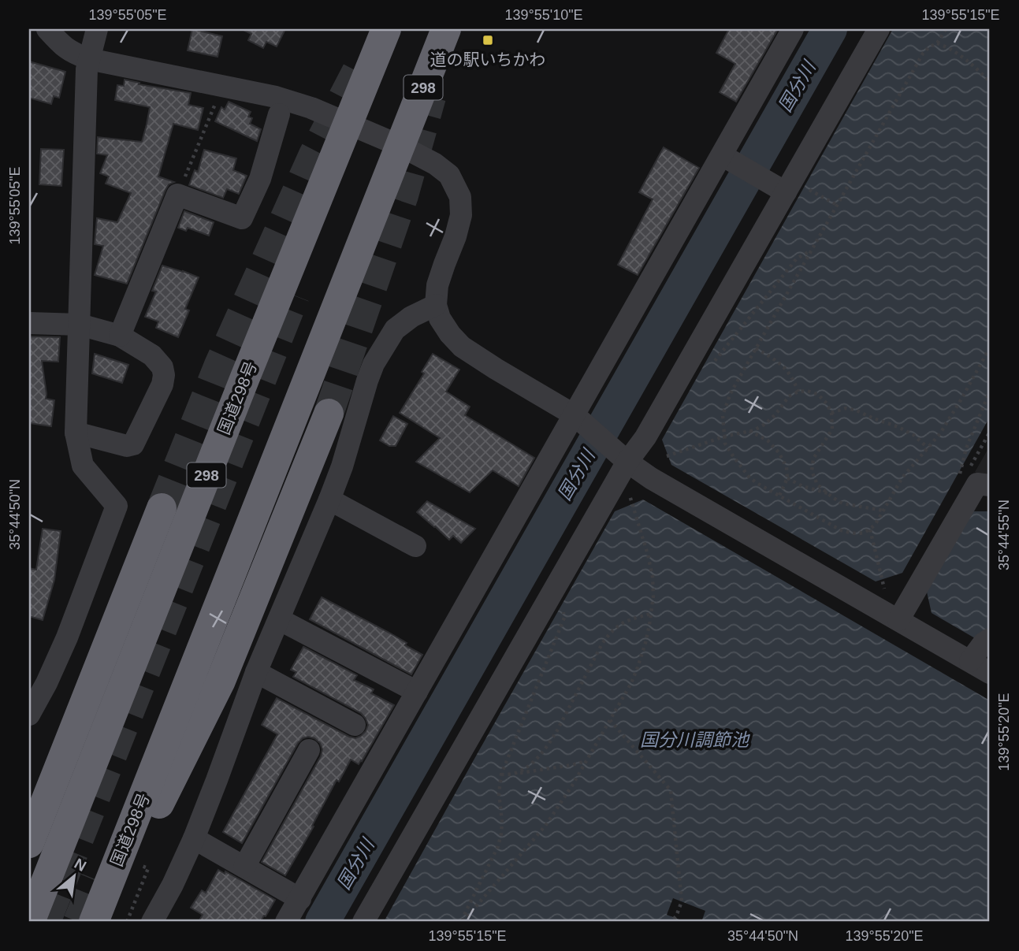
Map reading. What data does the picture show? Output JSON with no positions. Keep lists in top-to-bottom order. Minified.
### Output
{"streets":{"highway":["298","国道298号"]},"water":["国分川","国分川調節池"],"places":{"transit":["道の駅いちかわ"]},"north":"top right","coordinates":["139°55'05\"E","139°55'10\"E","139°55'15\"E","35°44'50\"N","35°44'55\"N","139°55'20\"E"]}
